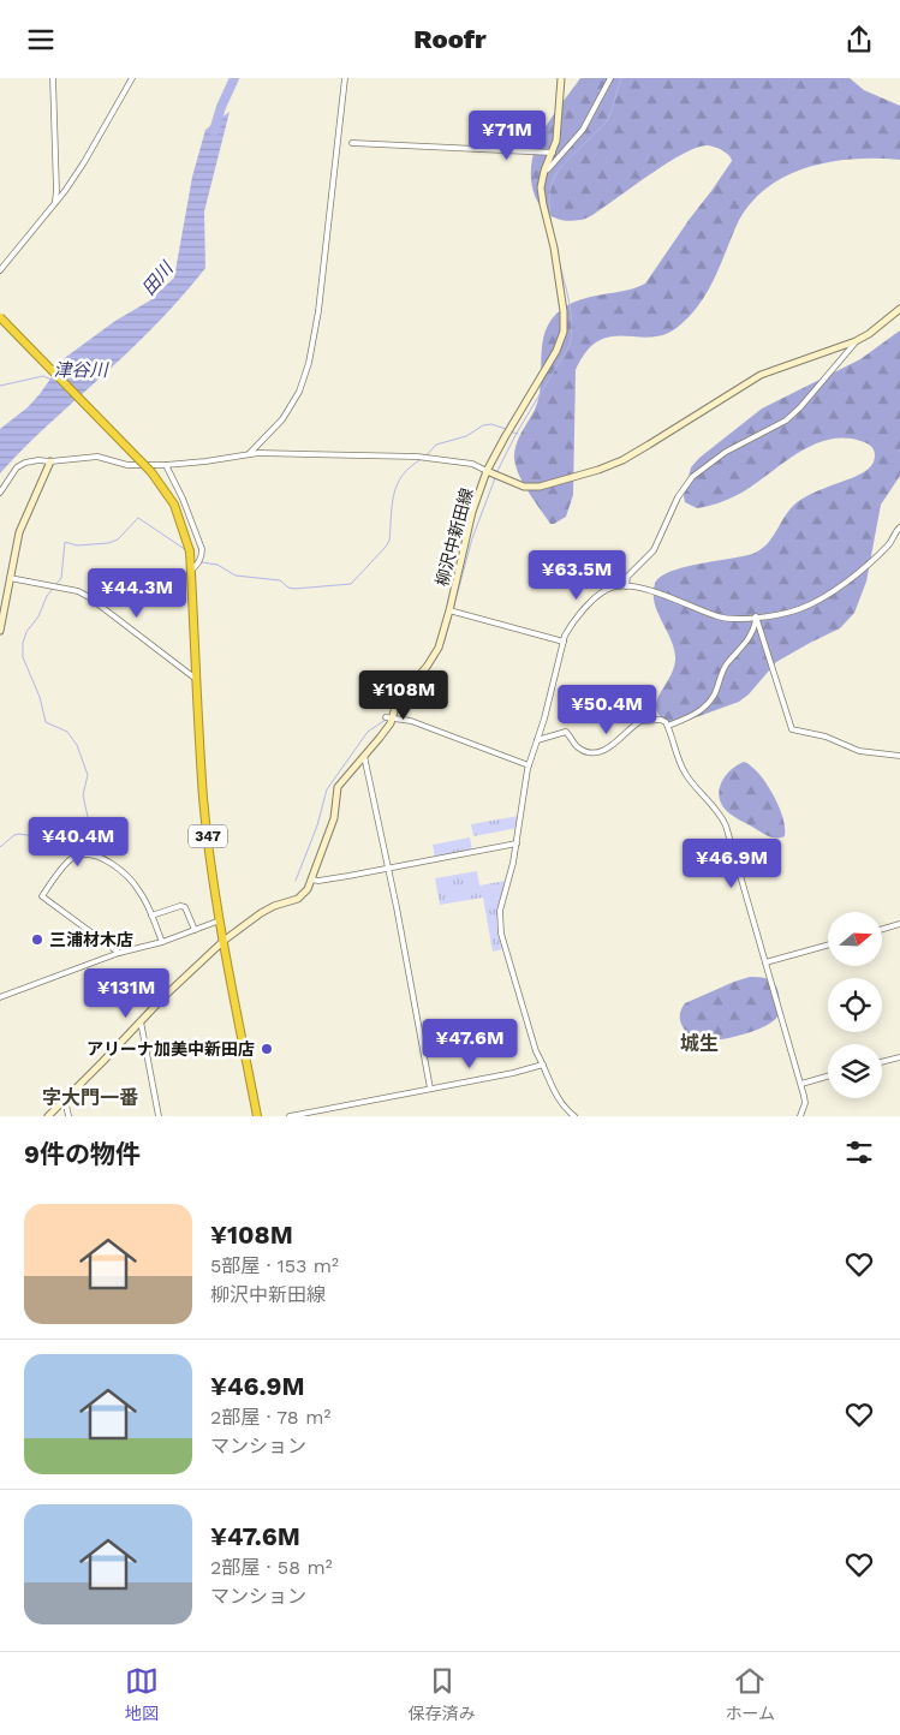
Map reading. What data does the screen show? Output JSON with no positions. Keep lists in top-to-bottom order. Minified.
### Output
{"streets":{"highway":["347"],"main road":["柳沢中新田線"]},"crossings":[["柳沢中新田線","347"]],"districts":["城生","字大門一番"],"water":["田川","津谷川"],"places":["三浦材木店","アリーナ加美中新田店"],"north":"right","page":{"header":"Roofr","price":["¥71M","¥63.5M","¥44.3M","¥108M","¥50.4M","¥40.4M","¥46.9M","¥131M","¥47.6M"],"heading":"9件の物件","list":[{"name":"¥108M","note":"5部屋 · 153 m² · 柳沢中新田線"},{"name":"¥46.9M","note":"2部屋 · 78 m² · マンション"},{"name":"¥47.6M","note":"2部屋 · 58 m² · マンション"}],"tabs":["地図","保存済み","ホーム"]}}
